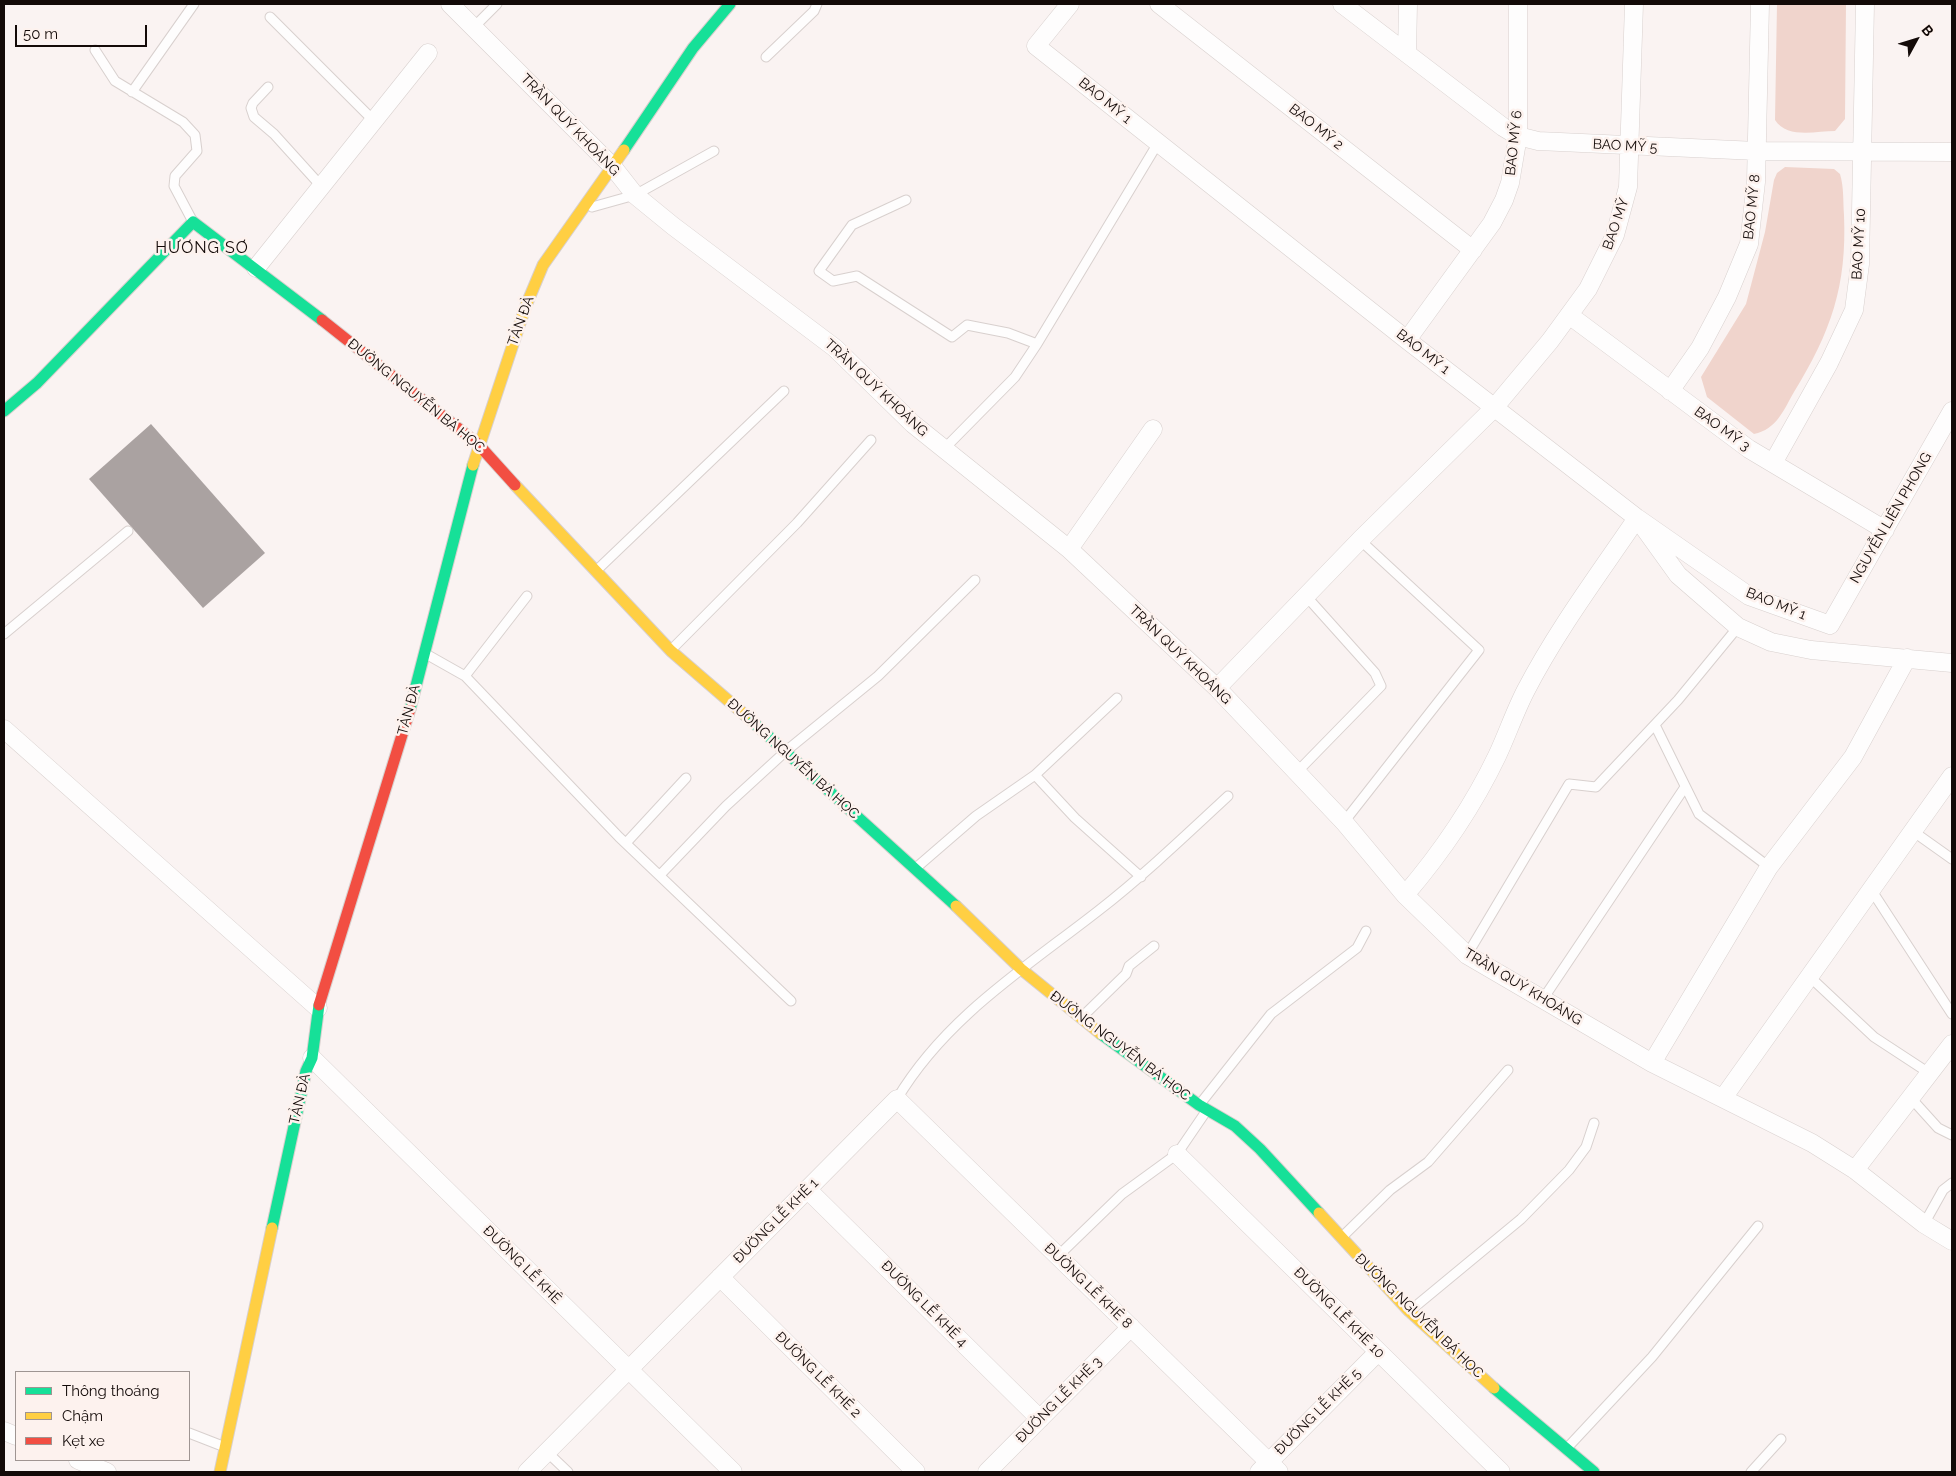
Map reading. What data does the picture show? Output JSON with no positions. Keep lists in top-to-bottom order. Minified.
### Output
{"streets":{"street":["BAO MỸ 1","TRẦN QUÝ KHOÁNG","BAO MỸ 2","BAO MỸ 6","BAO MỸ 5","BAO MỸ 8","BAO MỸ","BAO MỸ 10","TẢN ĐÀ","ĐƯỜNG NGUYỄN BÁ HỌC","BAO MỸ 3","NGUYỄN LIÊN PHONG","ĐƯỜNG LỄ KHÊ 1","ĐƯỜNG LỄ KHÊ","ĐƯỜNG LỄ KHÊ 8","ĐƯỜNG LỄ KHÊ 4","ĐƯỜNG LỄ KHÊ 10","ĐƯỜNG LỄ KHÊ 2","ĐƯỜNG LỄ KHÊ 3","ĐƯỜNG LỄ KHÊ 5"]},"crossings":[["BAO MỸ 1","BAO MỸ 6"],["BAO MỸ 1","BAO MỸ"],["BAO MỸ 1","NGUYỄN LIÊN PHONG"],["TRẦN QUÝ KHOÁNG","BAO MỸ"],["TRẦN QUÝ KHOÁNG","TẢN ĐÀ"],["BAO MỸ 2","BAO MỸ 6"],["BAO MỸ 6","BAO MỸ 5"],["BAO MỸ 5","BAO MỸ 8"],["BAO MỸ 5","BAO MỸ"],["BAO MỸ 5","BAO MỸ 10"],["BAO MỸ 8","BAO MỸ 3"],["BAO MỸ","BAO MỸ 3"],["BAO MỸ 10","BAO MỸ 3"],["TẢN ĐÀ","ĐƯỜNG NGUYỄN BÁ HỌC"],["TẢN ĐÀ","ĐƯỜNG LỄ KHÊ"],["ĐƯỜNG NGUYỄN BÁ HỌC","ĐƯỜNG LỄ KHÊ 1"],["BAO MỸ 3","NGUYỄN LIÊN PHONG"],["ĐƯỜNG LỄ KHÊ 1","ĐƯỜNG LỄ KHÊ"],["ĐƯỜNG LỄ KHÊ 1","ĐƯỜNG LỄ KHÊ 8"],["ĐƯỜNG LỄ KHÊ 1","ĐƯỜNG LỄ KHÊ 4"],["ĐƯỜNG LỄ KHÊ 1","ĐƯỜNG LỄ KHÊ 2"],["ĐƯỜNG LỄ KHÊ 8","ĐƯỜNG LỄ KHÊ 3"],["ĐƯỜNG LỄ KHÊ 8","ĐƯỜNG LỄ KHÊ 5"],["ĐƯỜNG LỄ KHÊ 4","ĐƯỜNG LỄ KHÊ 3"],["ĐƯỜNG LỄ KHÊ 10","ĐƯỜNG LỄ KHÊ 5"]],"districts":["HƯƠNG SƠ"],"legend":["Thông thoáng","Chậm","Kẹt xe"],"scale_bar":"50 m","north":"top right"}
